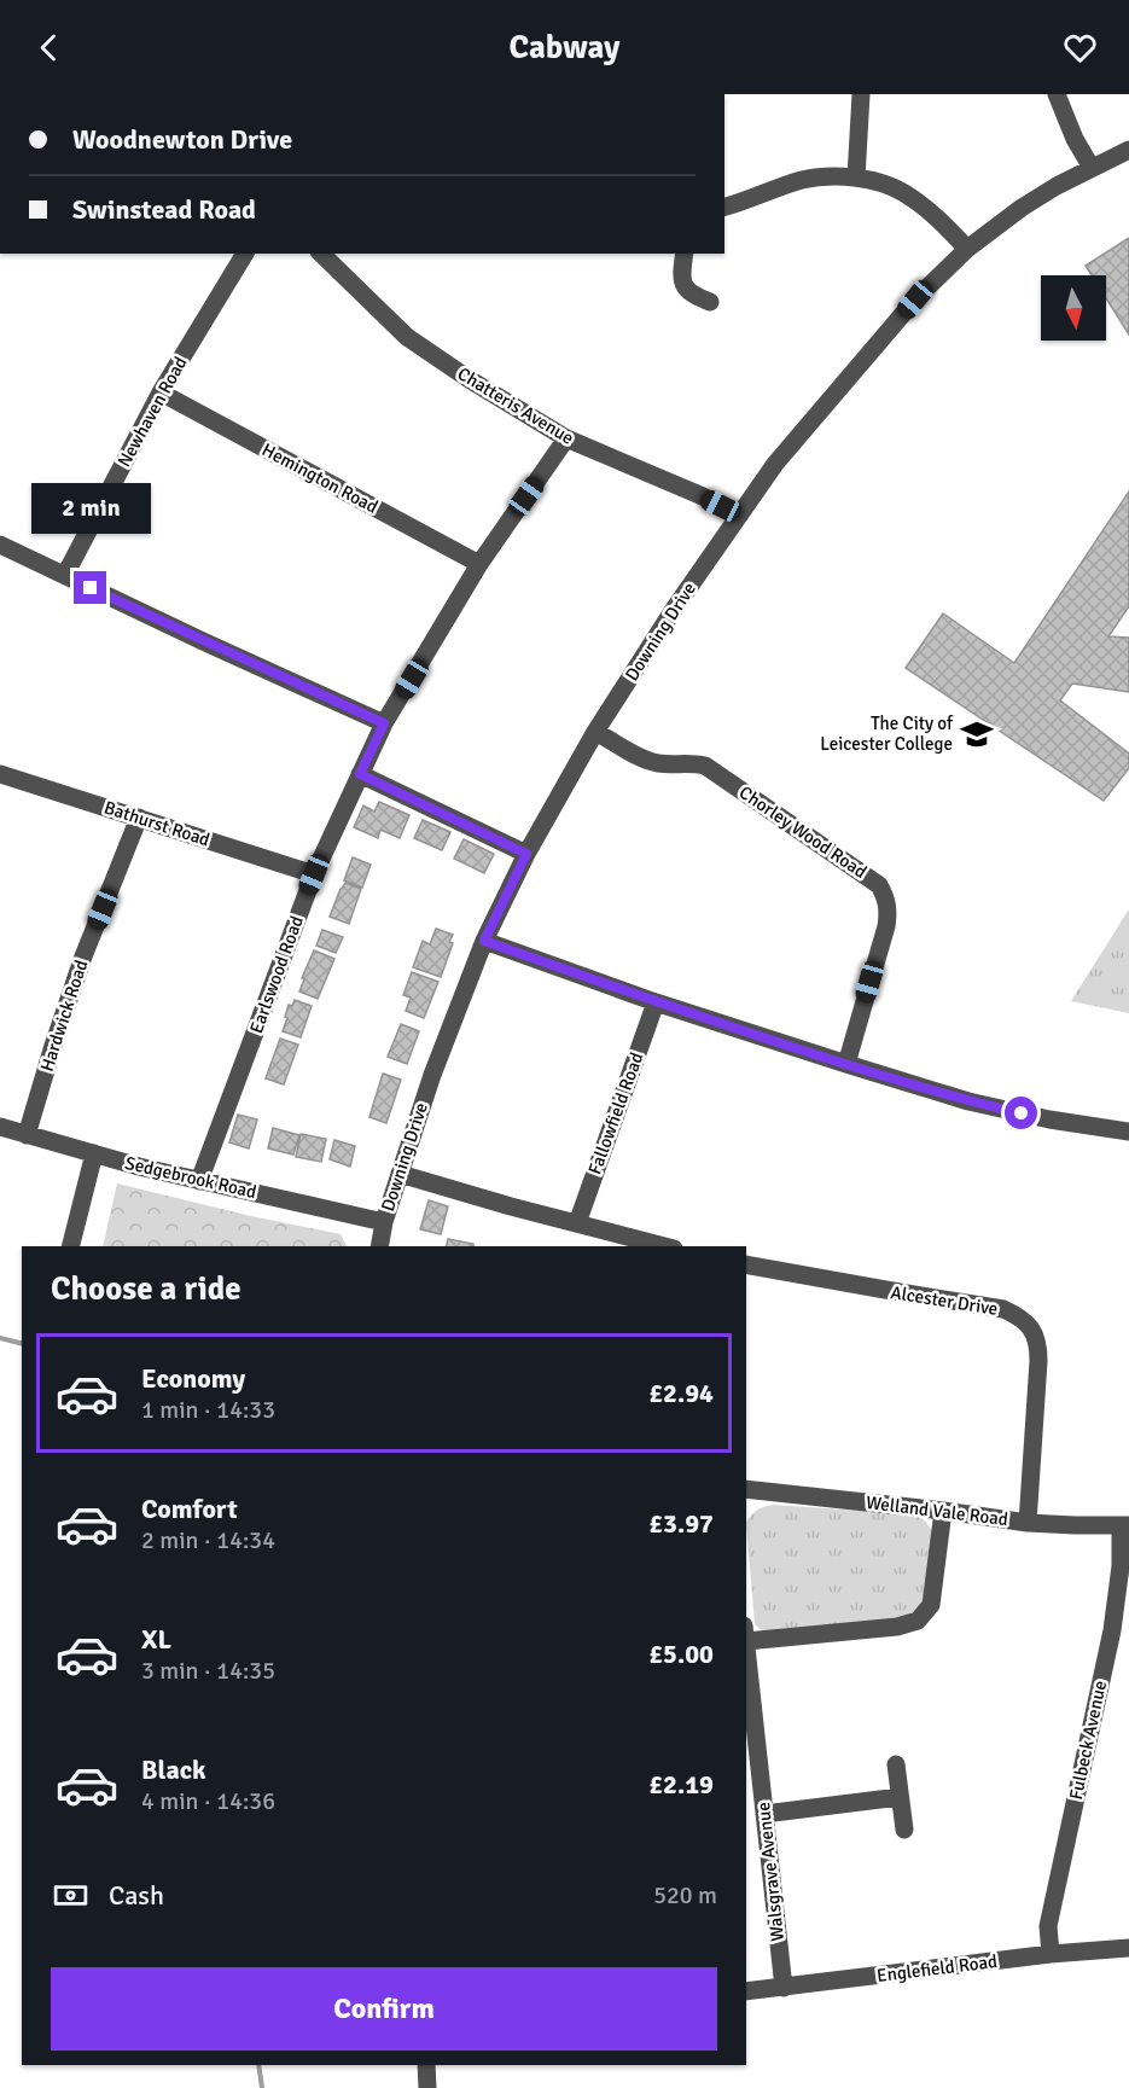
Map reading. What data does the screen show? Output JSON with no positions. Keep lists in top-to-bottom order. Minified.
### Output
{"streets":{"street":["Chatteris Avenue","Newhaven Road","Hemington Road","Downing Drive","Bathurst Road","Chorley Wood Road","Earlswood Road","Hardwick Road","Fallowfield Road","Sedgebrook Road","Alcester Drive","Welland Vale Road","Fulbeck Avenue","Walsgrave Avenue","Englefield Road"]},"crossings":[["Chatteris Avenue","Downing Drive"],["Chatteris Avenue","Earlswood Road"],["Newhaven Road","Hemington Road"],["Hemington Road","Earlswood Road"],["Downing Drive","Chorley Wood Road"],["Downing Drive","Sedgebrook Road"],["Bathurst Road","Earlswood Road"],["Bathurst Road","Hardwick Road"],["Earlswood Road","Sedgebrook Road"],["Hardwick Road","Sedgebrook Road"],["Alcester Drive","Welland Vale Road"],["Welland Vale Road","Fulbeck Avenue"],["Fulbeck Avenue","Englefield Road"],["Walsgrave Avenue","Englefield Road"]],"places":{"school or university":["The City of Leicester College"]},"north":"bottom","page":{"header":"Cabway","banner":["Woodnewton Drive","Swinstead Road"],"bubble":"2 min","heading":"Choose a ride","list":[{"name":"Economy","note":"1 min · 14:33","value":"£2.94"},{"name":"Comfort","note":"2 min · 14:34","value":"£3.97"},{"name":"XL","note":"3 min · 14:35","value":"£5.00"},{"name":"Black","note":"4 min · 14:36","value":"£2.19"}],"pay":["Cash","520 m"],"buttons":"Confirm"}}
